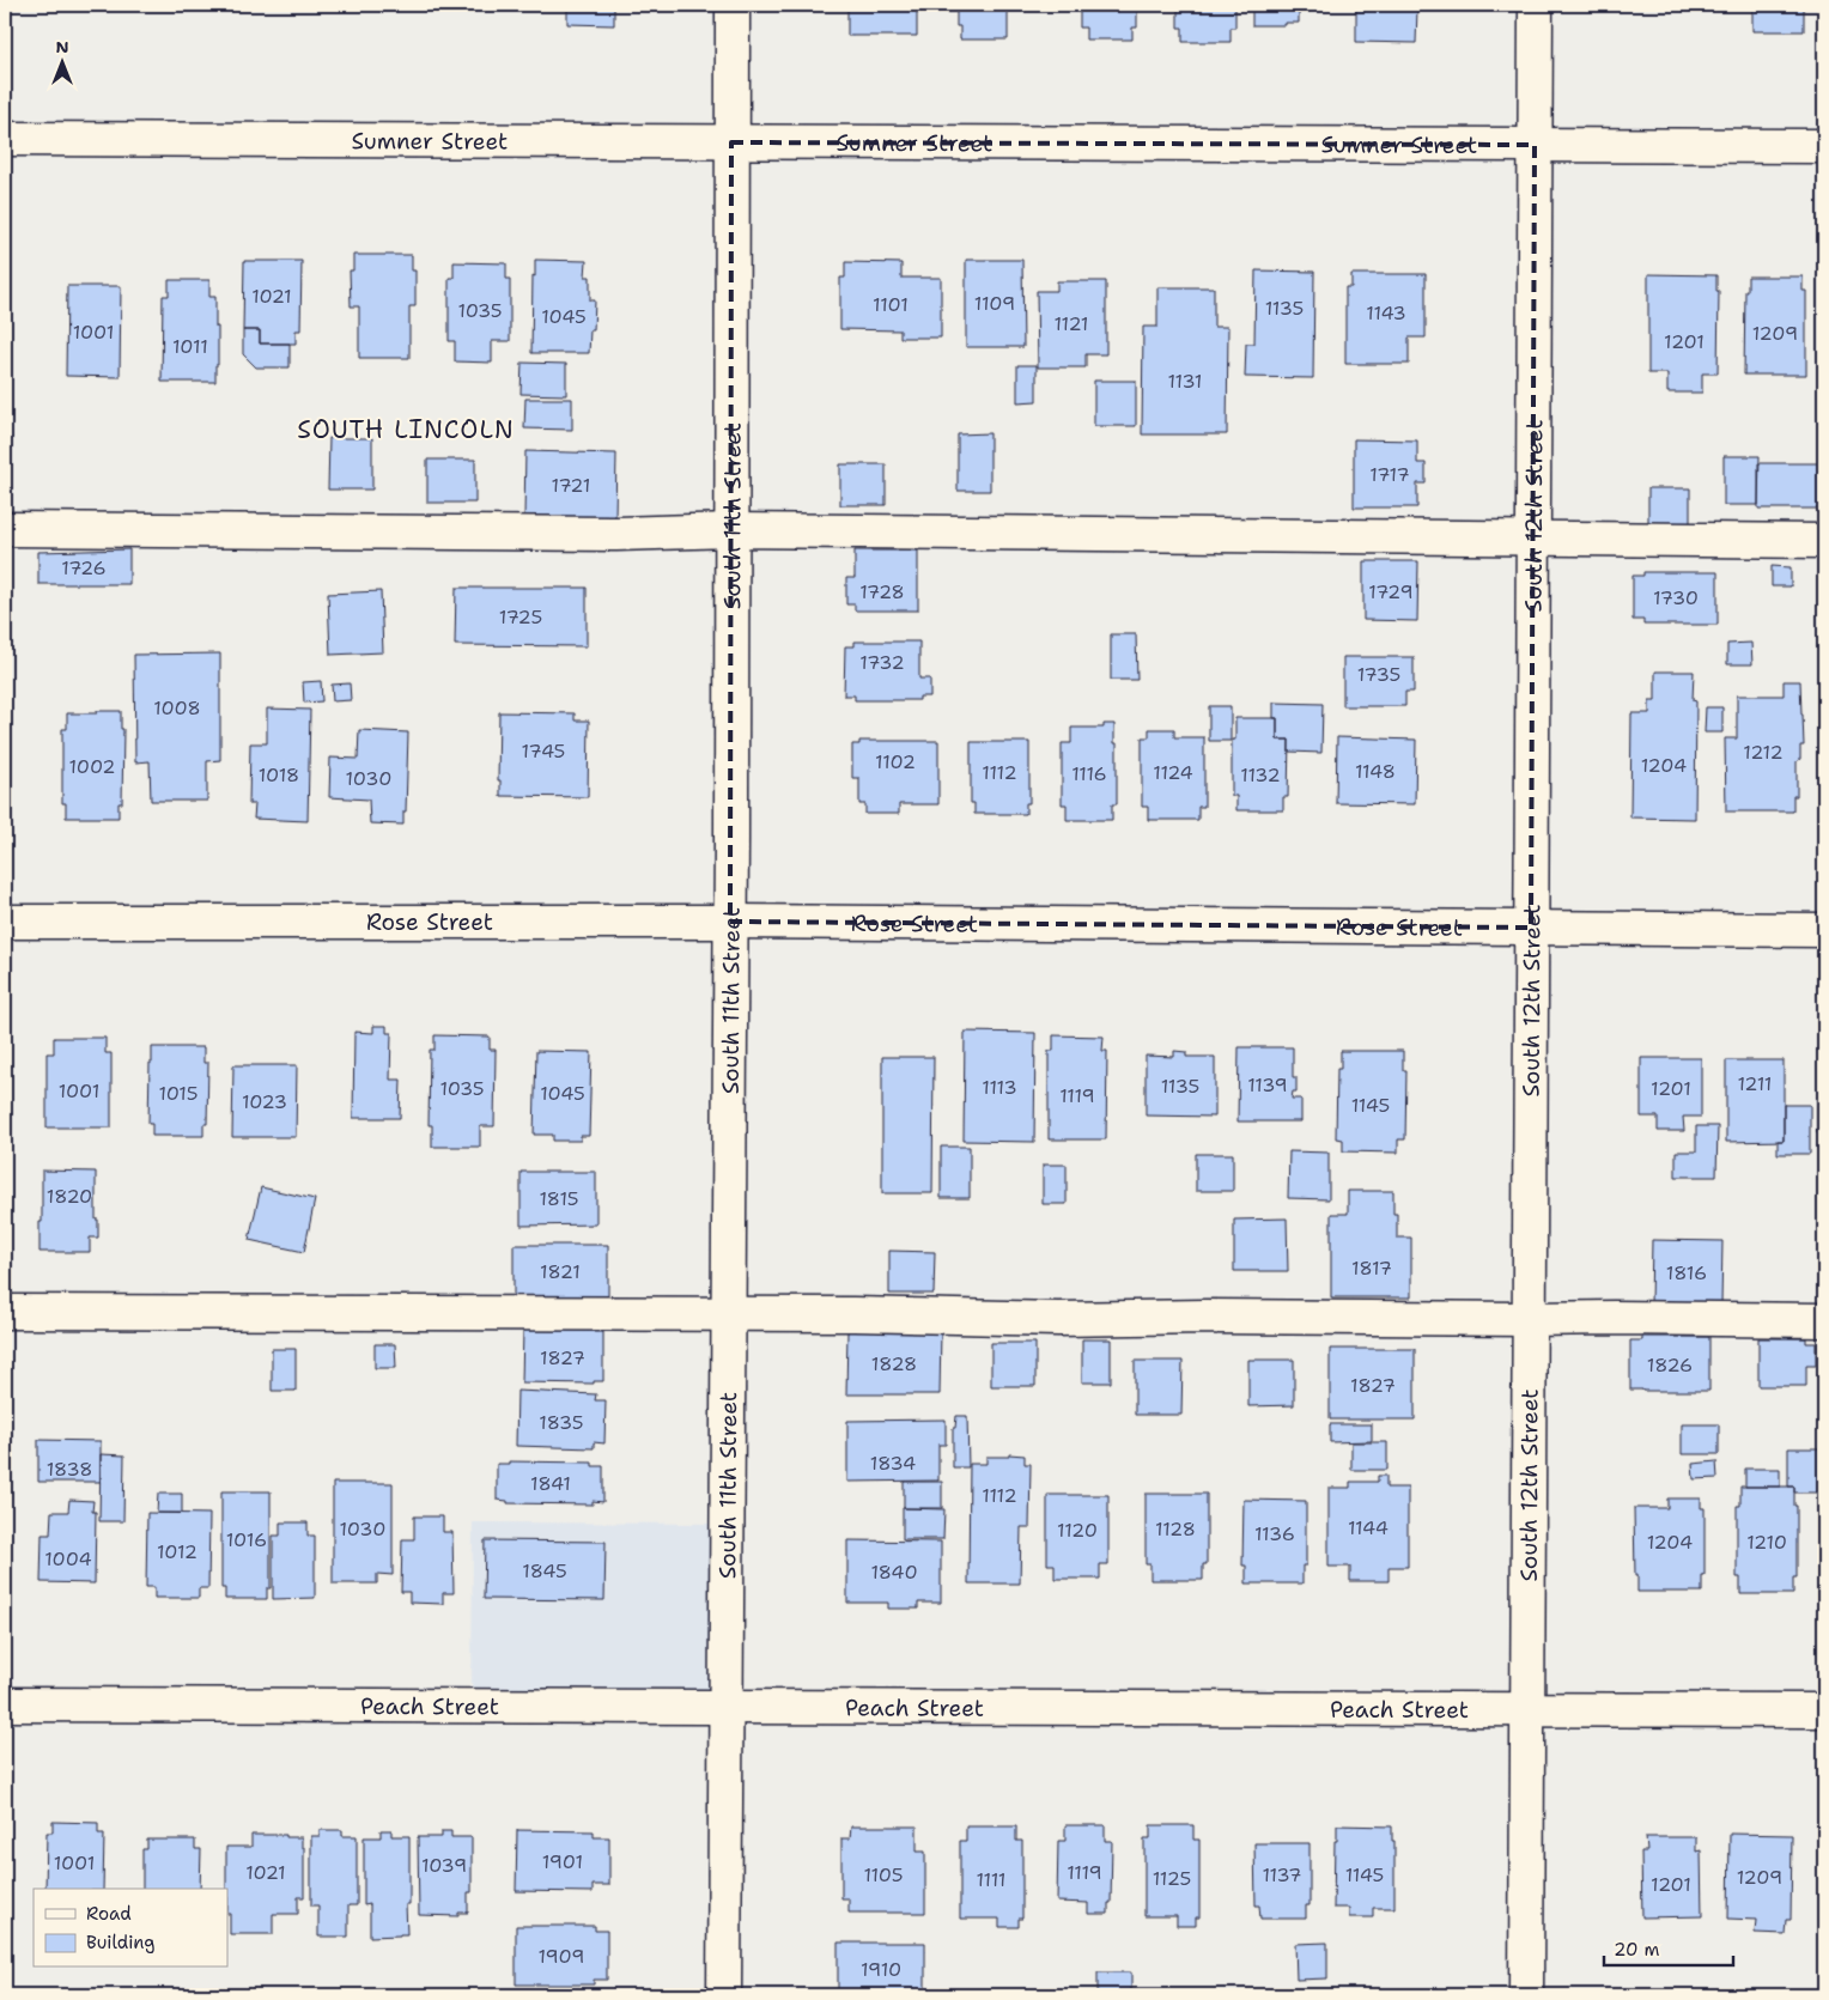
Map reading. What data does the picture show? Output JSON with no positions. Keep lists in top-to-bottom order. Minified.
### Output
{"streets":{"street":["Sumner Street","South 11th Street","South 12th Street","Rose Street","Peach Street"]},"crossings":[["Sumner Street","South 11th Street"],["Sumner Street","South 12th Street"],["South 11th Street","Rose Street"],["South 11th Street","Peach Street"],["South 12th Street","Rose Street"],["South 12th Street","Peach Street"]],"districts":["SOUTH LINCOLN"],"house_numbers":["1021","1109","1101","1135","1035","1143","1045","1121","1001","1209","1201","1011","1131","1717","1721","1726","1728","1729","1730","1725","1732","1735","1008","1745","1212","1102","1204","1002","1148","1112","1124","1116","1018","1132","1030","1211","1139","1135","1113","1035","1201","1001","1015","1045","1119","1023","1145","1820","1815","1817","1821","1816","1827","1828","1826","1827","1835","1834","1838","1841","1112","1144","1030","1128","1120","1136","1016","1204","1210","1012","1004","1845","1840","1901","1001","1039","1021","1119","1105","1137","1145","1209","1125","1111","1201","1909","1910"],"legend":["Road","Building"],"scale_bar":"20 m","north":"top"}
